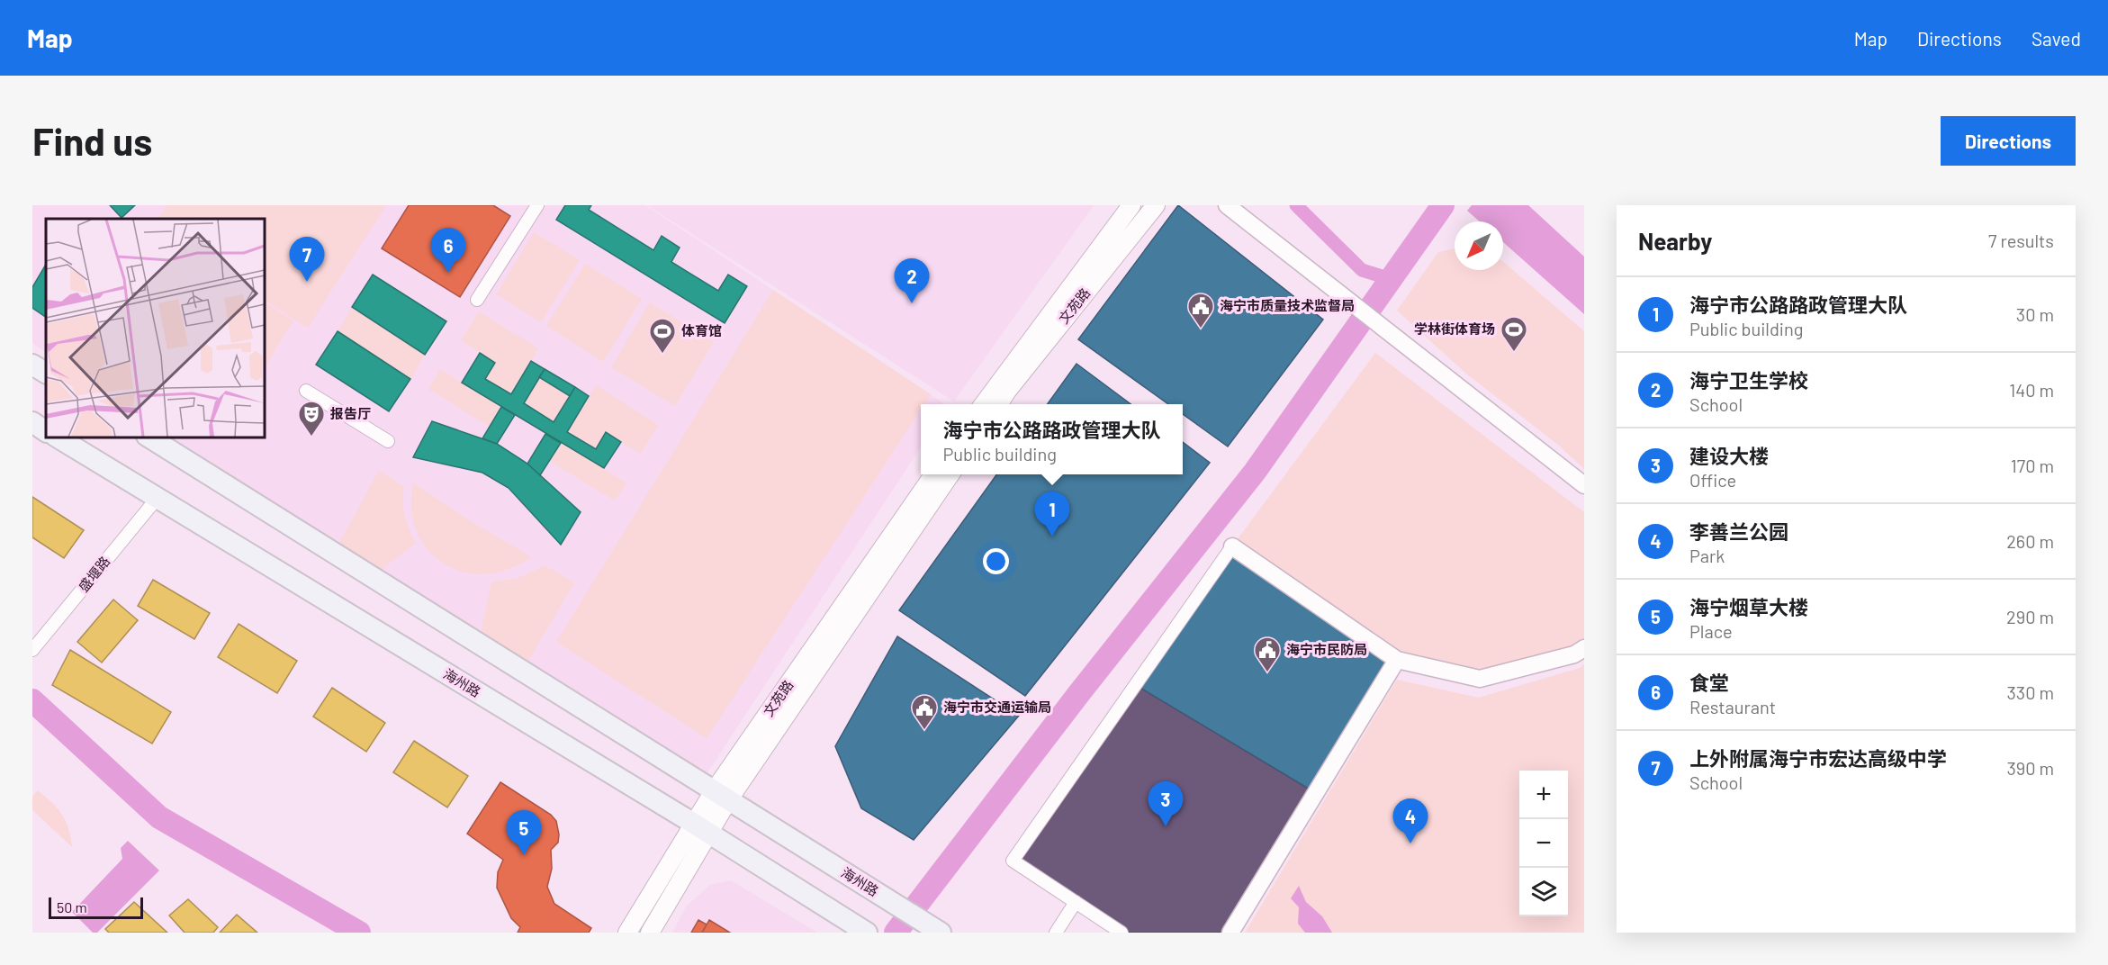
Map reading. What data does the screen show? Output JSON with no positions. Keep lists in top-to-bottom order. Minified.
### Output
{"streets":{"main road":["文苑路","海州路"],"street":["盛堰路"]},"crossings":[["文苑路","海州路"],["盛堰路","海州路"]],"places":{"public building":["海宁市质量技术监督局","海宁市民防局","海宁市交通运输局"],"sports":["学林街体育场","体育馆"],"theatre":["报告厅"]},"scale_bar":"50 m","north":"bottom left","page":{"header":"Map","nav":["Map","Directions","Saved"],"buttons":"Directions","title":"Find us","heading":["Nearby","7 results"],"pins":["6","7","2","1","3","4","5"],"list":[{"mark":"1","name":"海宁市公路路政管理大队","note":"Public building","value":"30 m"},{"mark":"2","name":"海宁卫生学校","note":"School","value":"140 m"},{"mark":"3","name":"建设大楼","note":"Office","value":"170 m"},{"mark":"4","name":"李善兰公园","note":"Park","value":"260 m"},{"mark":"5","name":"海宁烟草大楼","note":"Place","value":"290 m"},{"mark":"6","name":"食堂","note":"Restaurant","value":"330 m"},{"mark":"7","name":"上外附属海宁市宏达高级中学","note":"School","value":"390 m"}],"popup":["海宁市公路路政管理大队","Public building"],"map_buttons":["+","−"],"scale":"50 m"}}
